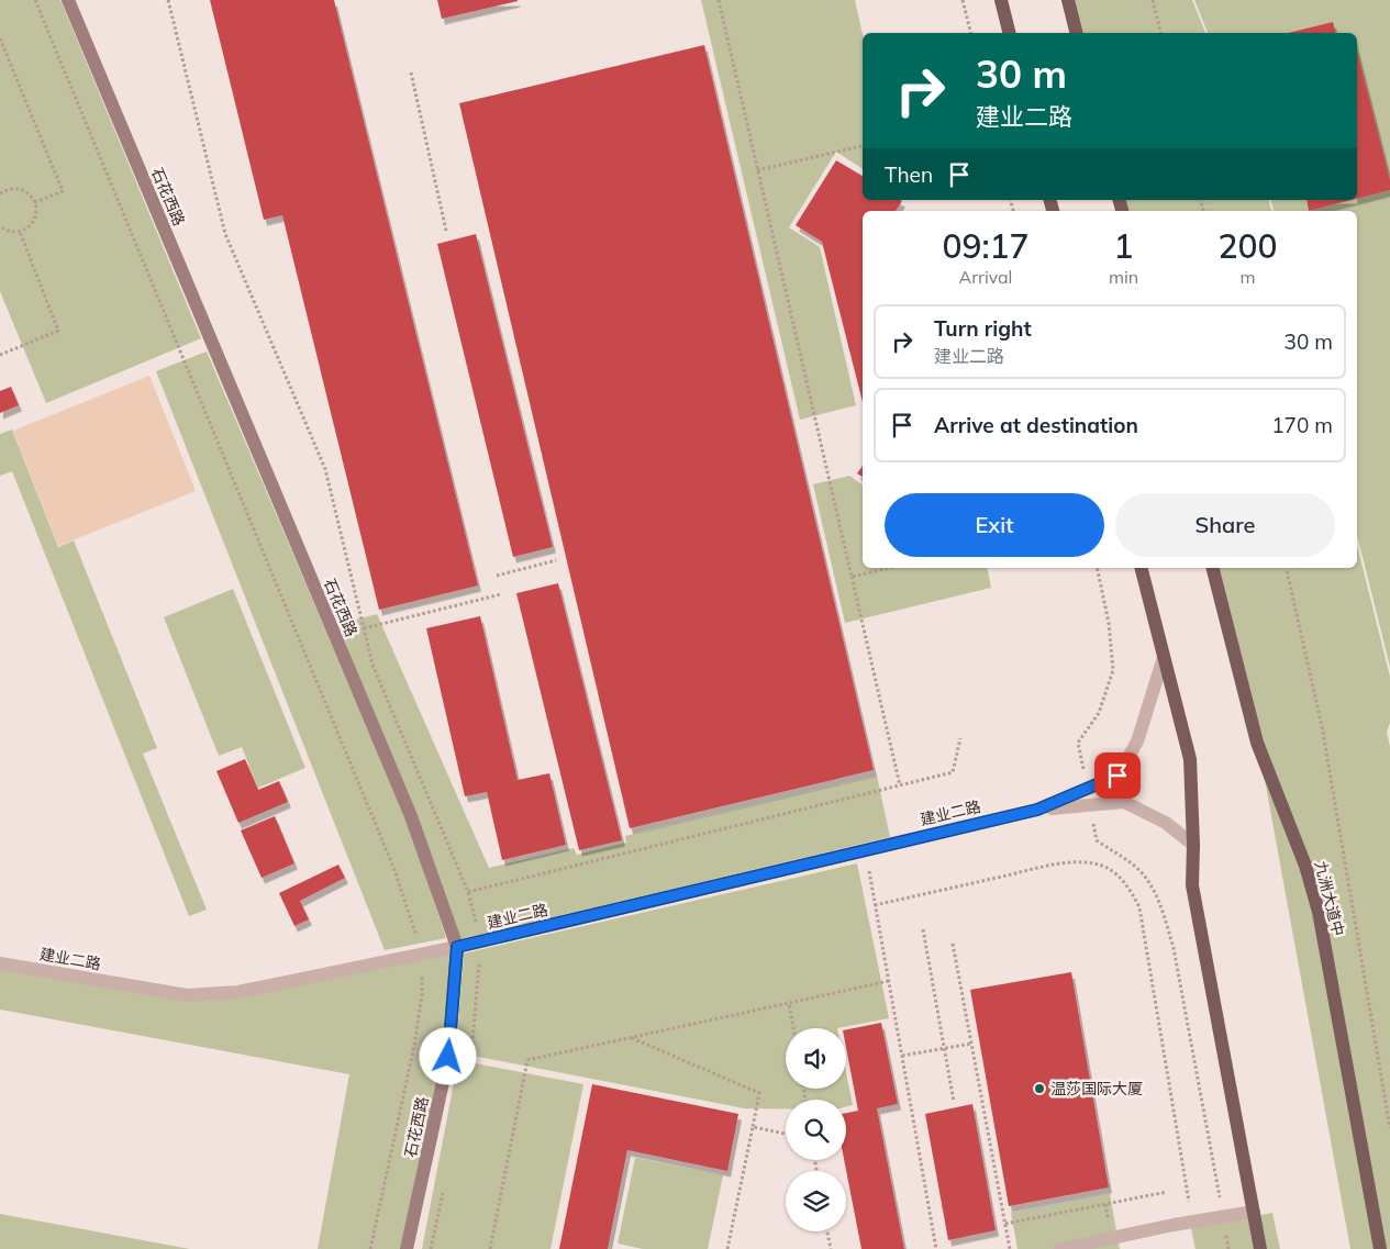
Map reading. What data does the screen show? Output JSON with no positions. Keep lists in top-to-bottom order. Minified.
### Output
{"streets":{"main road":["石花西路","九洲大道中"],"street":["建业二路"]},"crossings":[["石花西路","建业二路"]],"places":["温莎国际大厦"],"page":{"turn":["30 m","建业二路"],"then":"Then","eta":["09:17","Arrival","1","min","200","m"],"list":[{"name":"Turn right","note":"建业二路","value":"30 m"},{"name":"Arrive at destination","value":"170 m"}],"buttons":["Exit","Share"]}}
